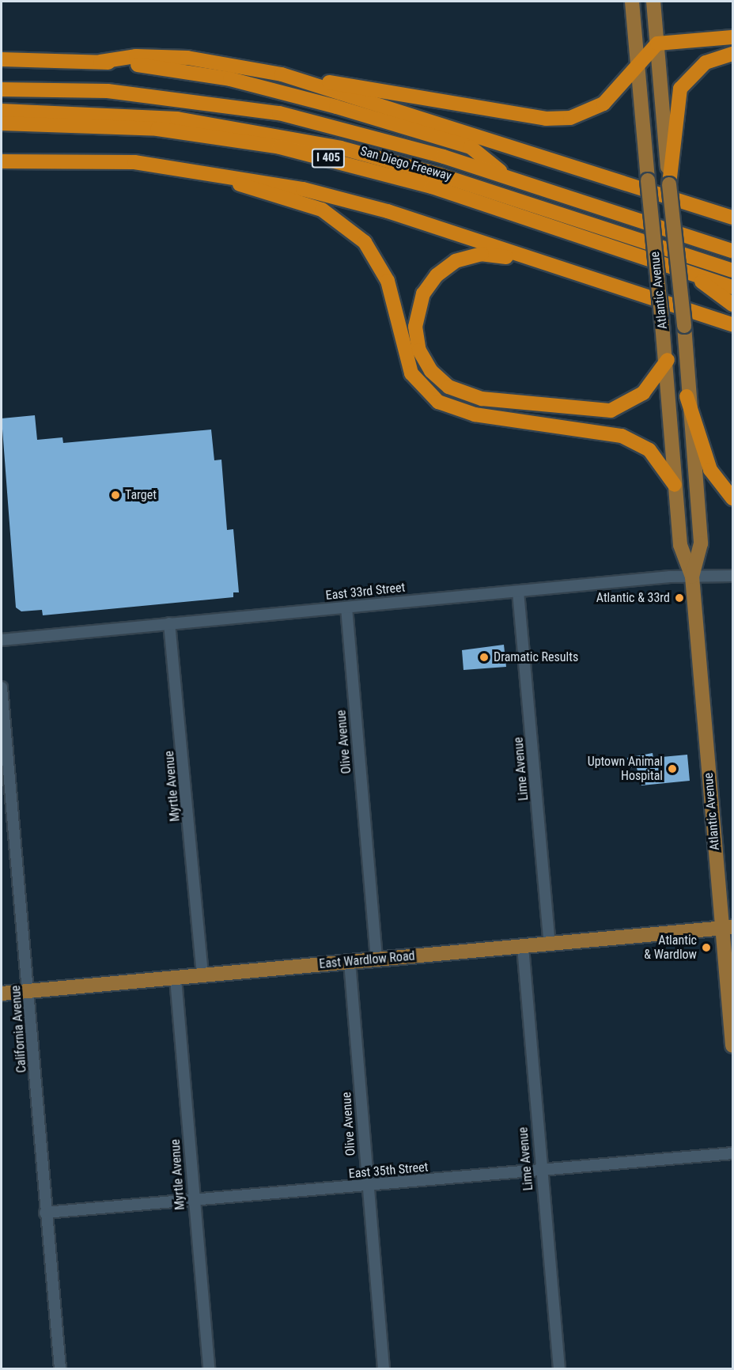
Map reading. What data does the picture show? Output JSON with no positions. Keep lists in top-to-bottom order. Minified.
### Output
{"streets":{"highway":["I 405","San Diego Freeway"],"main road":["Atlantic Avenue","East Wardlow Road"],"street":["East 33rd Street","Olive Avenue","Lime Avenue","Myrtle Avenue","California Avenue","East 35th Street"]},"crossings":[["Atlantic Avenue","East 33rd Street"],["Atlantic Avenue","East Wardlow Road"],["East 33rd Street","Olive Avenue"],["East 33rd Street","Lime Avenue"],["East 33rd Street","Myrtle Avenue"],["Olive Avenue","East Wardlow Road"],["Olive Avenue","East 35th Street"],["Lime Avenue","East Wardlow Road"],["Lime Avenue","East 35th Street"],["Myrtle Avenue","East Wardlow Road"],["Myrtle Avenue","East 35th Street"],["East Wardlow Road","California Avenue"],["California Avenue","East 35th Street"]],"places":["Target","Atlantic & 33rd","Dramatic Results","Uptown Animal Hospital","Atlantic & Wardlow"]}
